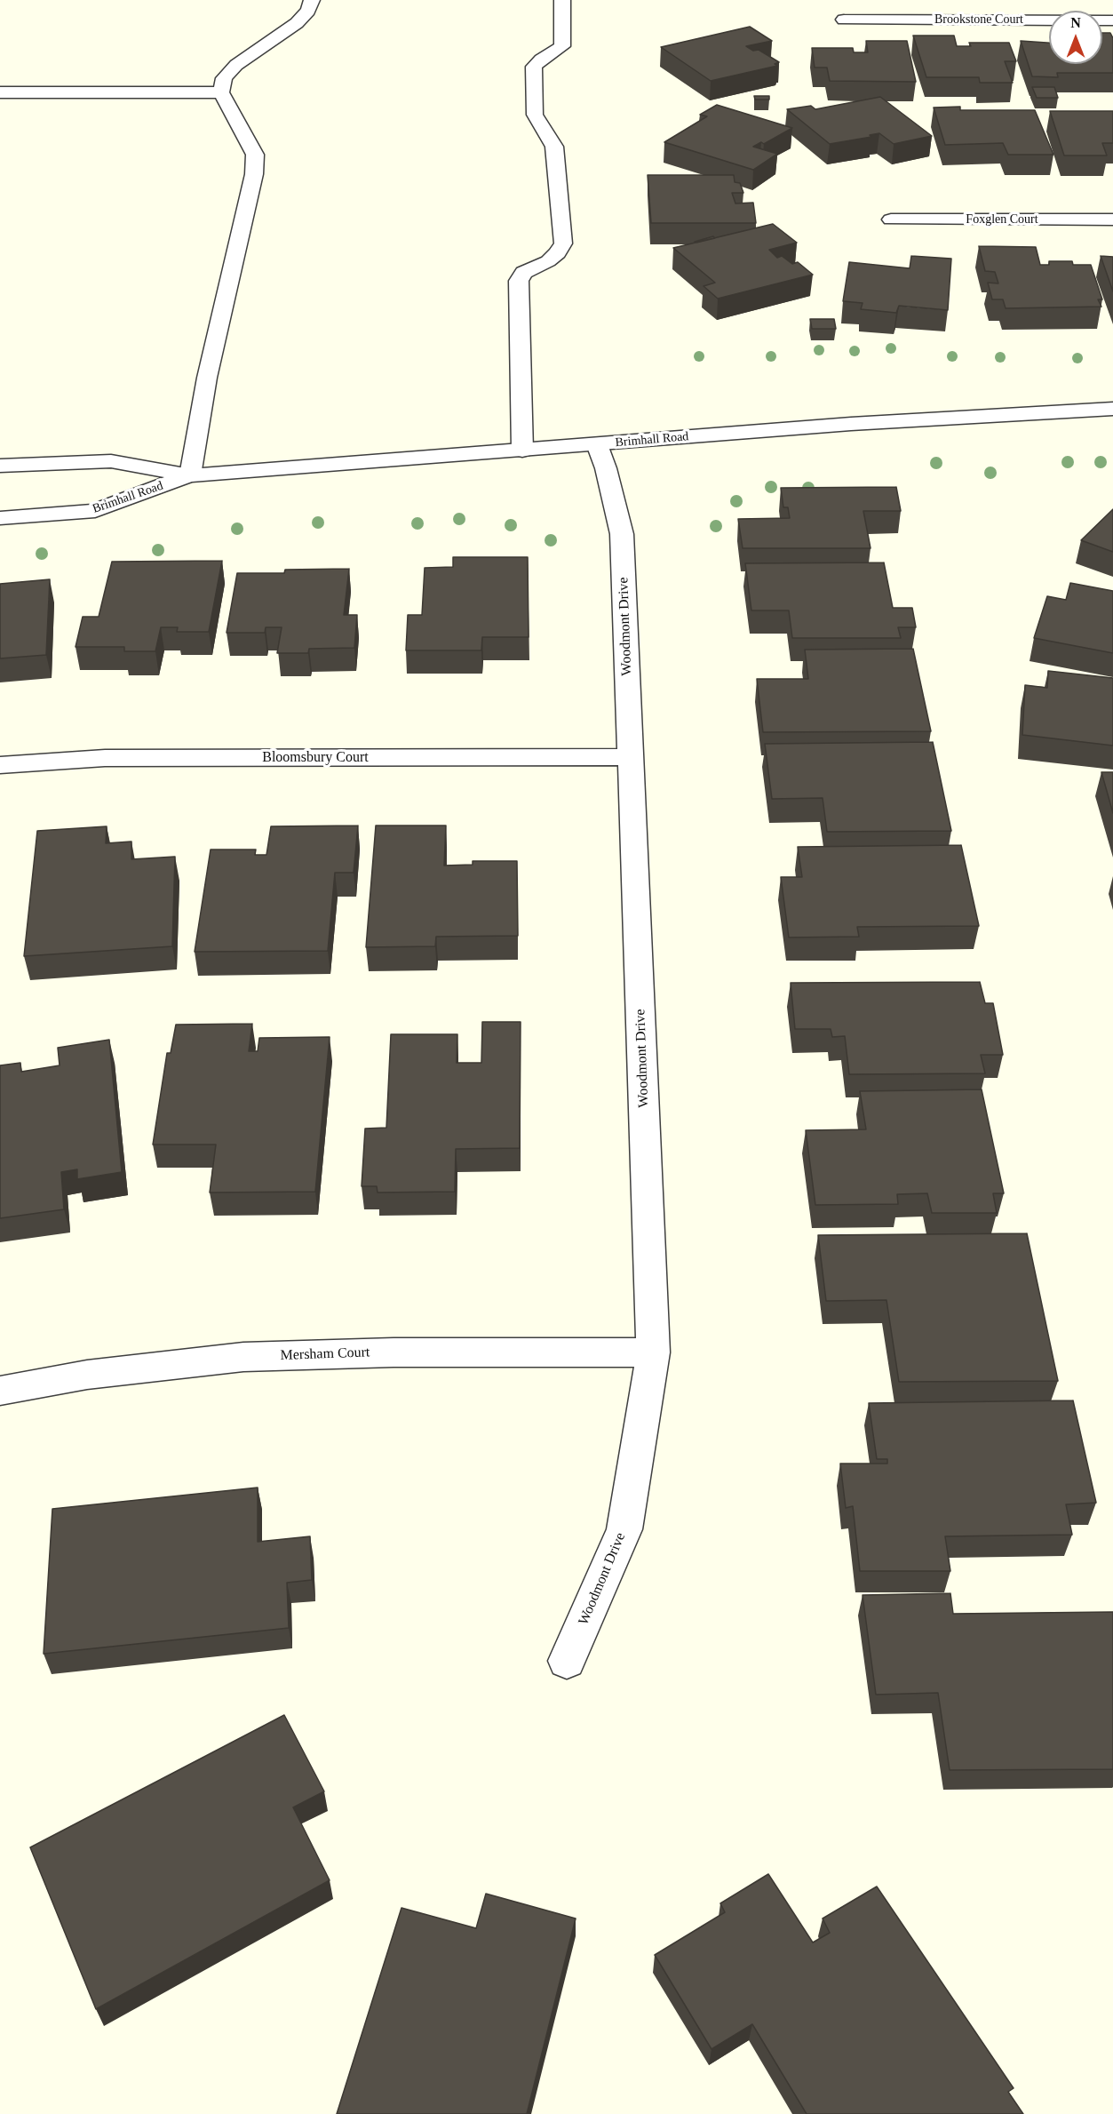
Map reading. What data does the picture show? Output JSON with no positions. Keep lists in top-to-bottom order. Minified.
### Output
{"streets":{"street":["Brookstone Court","Foxglen Court","Brimhall Road","Woodmont Drive","Bloomsbury Court","Mersham Court"]},"crossings":[["Brimhall Road","Woodmont Drive"],["Woodmont Drive","Bloomsbury Court"],["Woodmont Drive","Mersham Court"]],"north":"top"}
